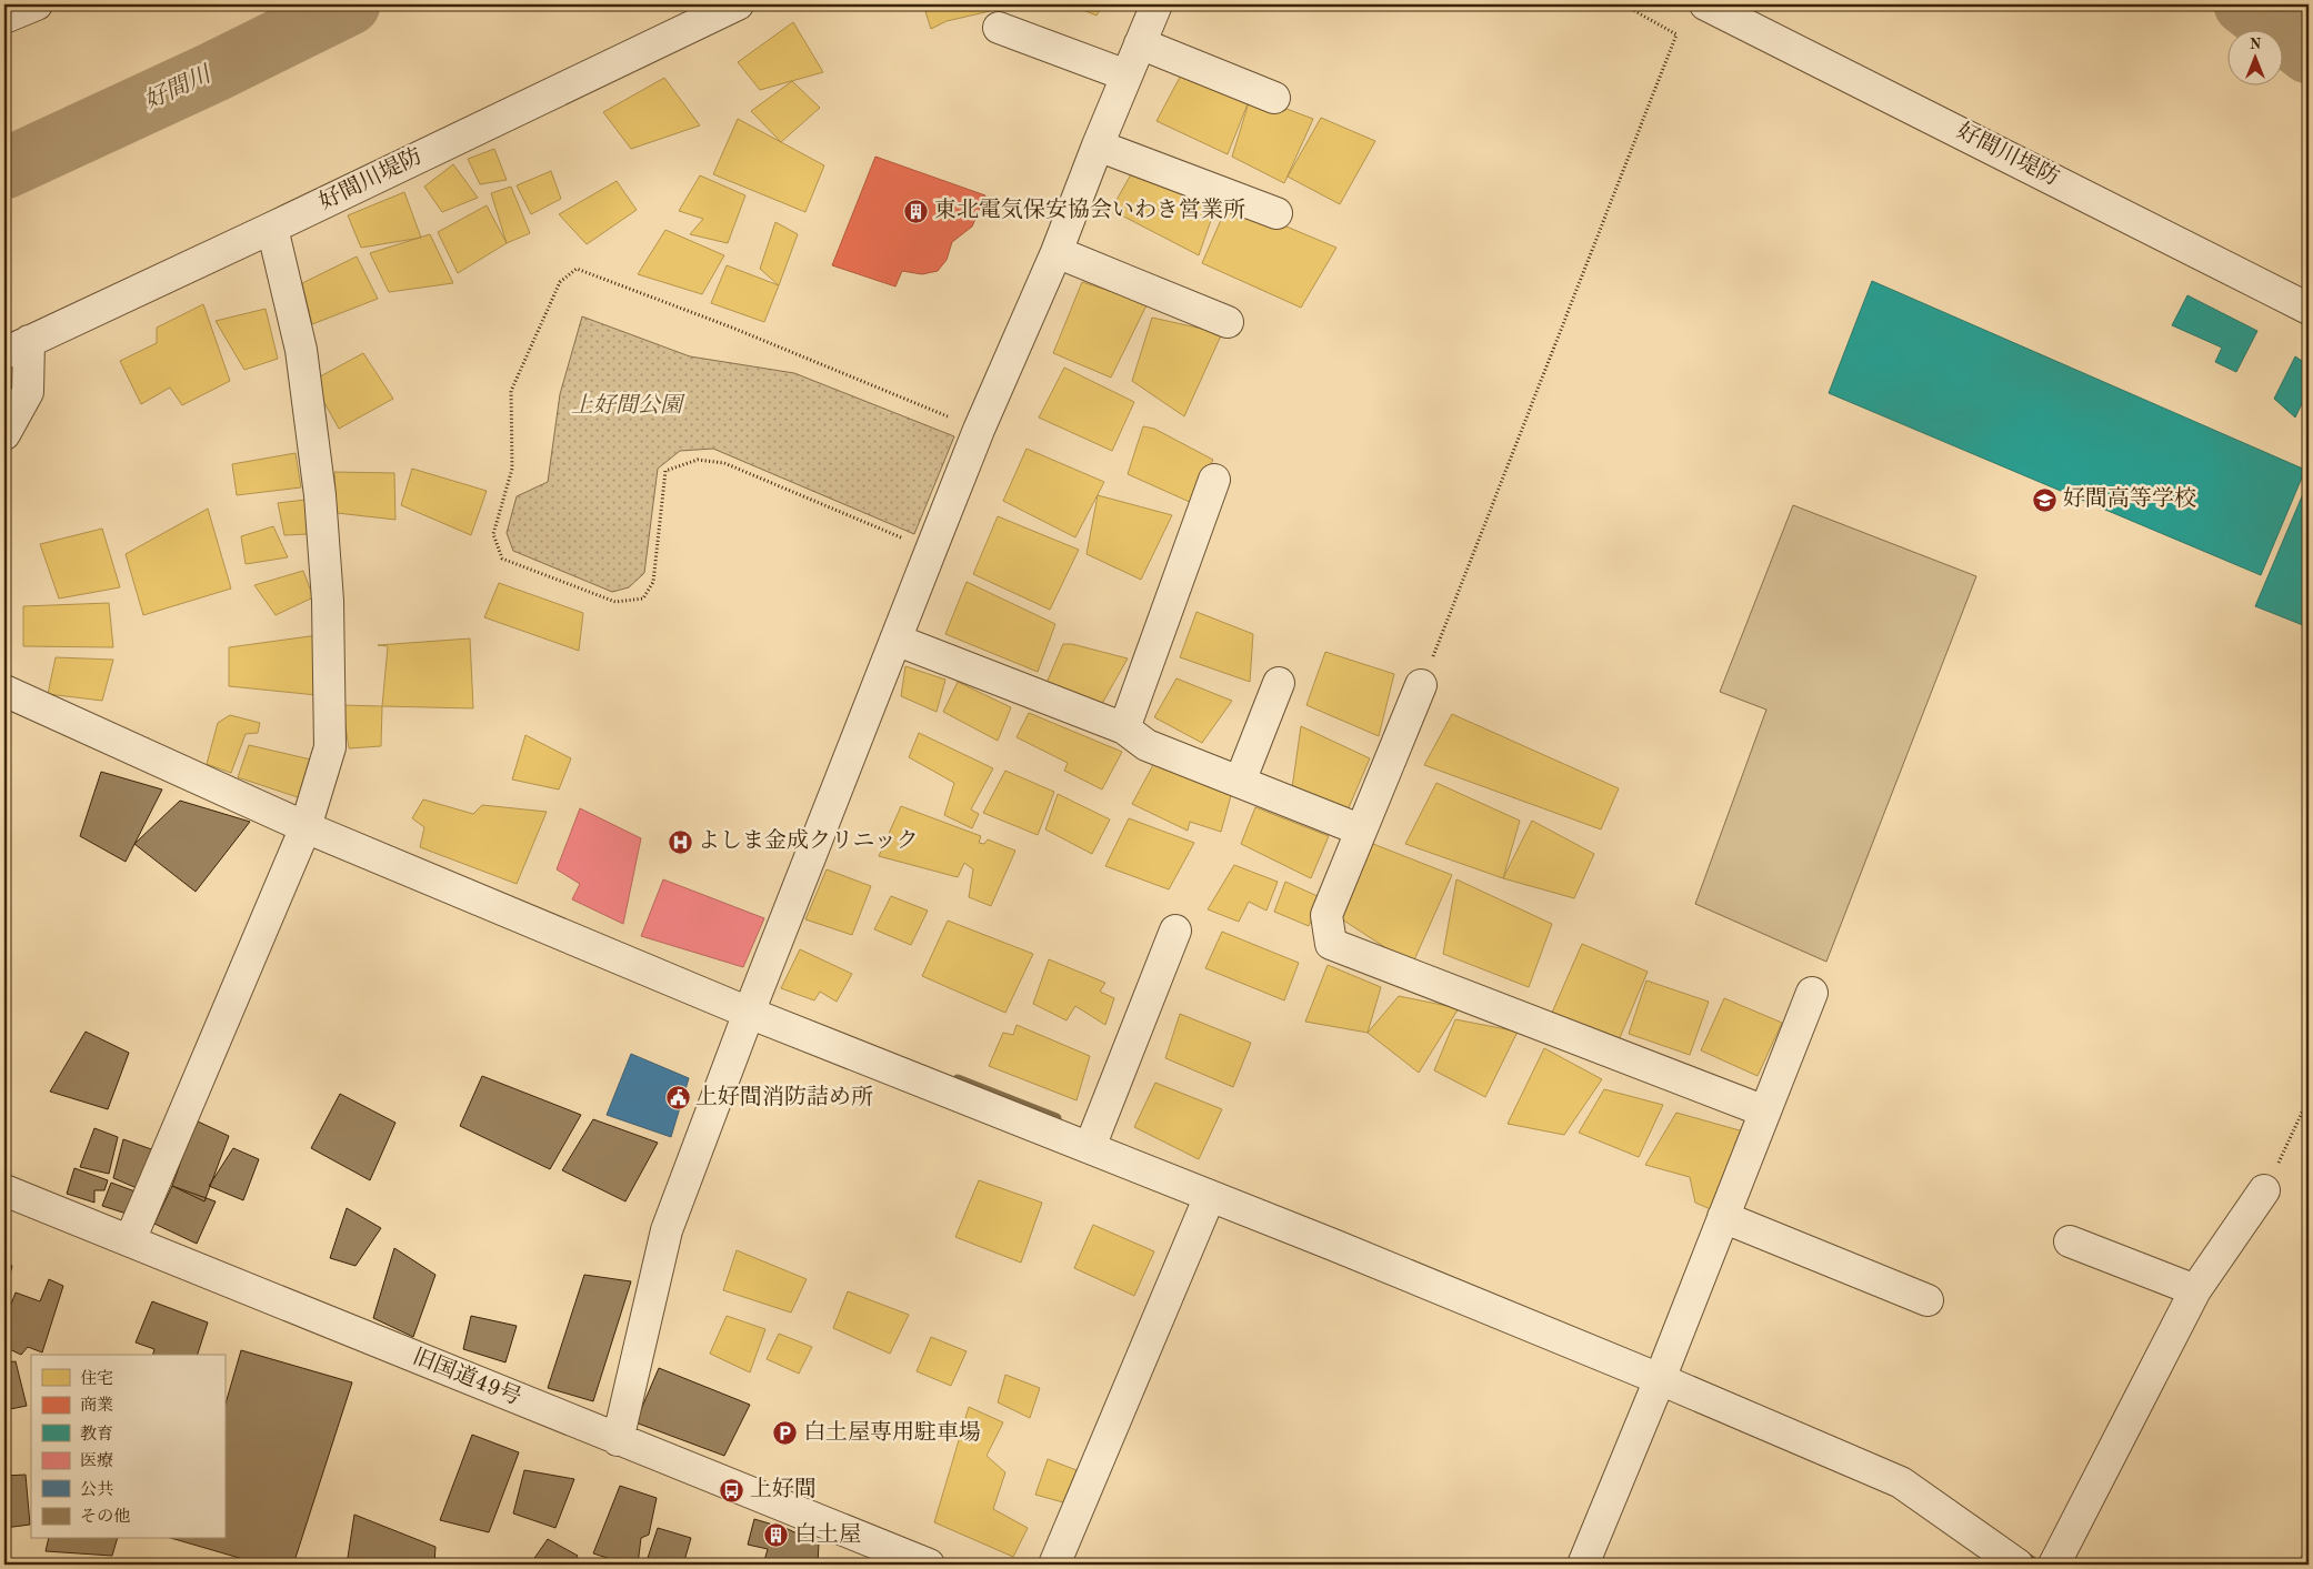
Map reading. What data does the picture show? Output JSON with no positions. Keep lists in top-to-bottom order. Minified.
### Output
{"streets":{"street":["好間川堤防","旧国道49号"]},"water":["好間川"],"parks":["上好間公園"],"places":{"building":["東北電気保安協会いわき営業所","白土屋"],"school or university":["好間高等学校"],"hospital":["よしま金成クリニック"],"public building":["上好間消防詰め所"],"parking":["白土屋専用駐車場"],"bus stop":["上好間"]},"legend":["住宅","商業","教育","医療","公共","その他"],"north":"top"}
